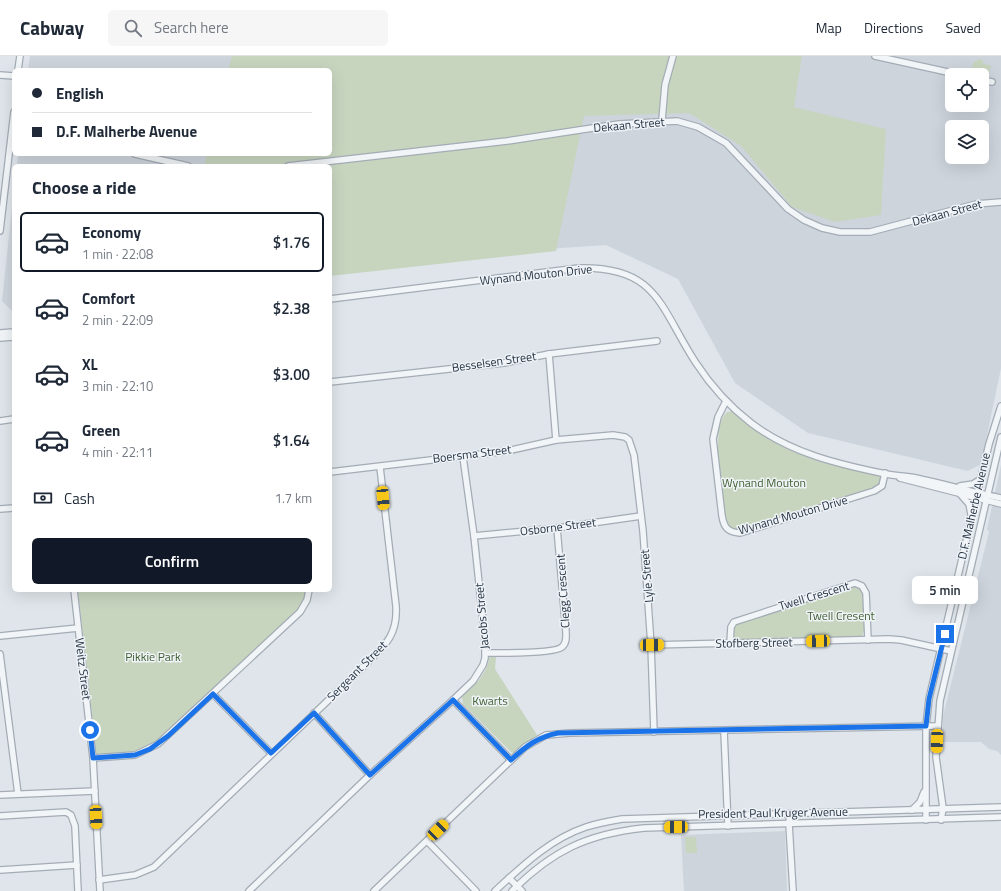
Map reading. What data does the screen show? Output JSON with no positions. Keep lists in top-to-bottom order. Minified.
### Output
{"streets":{"street":["Dekaan Street","Wynand Mouton Drive","Besselsen Street","Boersma Street","D.F. Malherbe Avenue","Osborne Street","Lyle Street","Clegg Crescent","Twell Crescent","Jacobs Street","Stofberg Street","Weitz Street","Sergeant Street","President Paul Kruger Avenue"]},"crossings":[["Wynand Mouton Drive","D.F. Malherbe Avenue"],["Boersma Street","Lyle Street"],["Boersma Street","Jacobs Street"],["Boersma Street","Sergeant Street"],["D.F. Malherbe Avenue","Stofberg Street"],["D.F. Malherbe Avenue","President Paul Kruger Avenue"],["Osborne Street","Lyle Street"],["Osborne Street","Clegg Crescent"],["Osborne Street","Jacobs Street"],["Lyle Street","Stofberg Street"],["Clegg Crescent","Jacobs Street"],["Twell Crescent","Stofberg Street"],["Weitz Street","Sergeant Street"]],"parks":["Wynand Mouton","Twell Cresent","Pikkie Park","Kwarts"],"page":{"header":"Cabway","search":"Search here","nav":["Map","Directions","Saved"],"banner":["English","D.F. Malherbe Avenue"],"heading":"Choose a ride","list":[{"name":"Economy","note":"1 min · 22:08","value":"$1.76"},{"name":"Comfort","note":"2 min · 22:09","value":"$2.38"},{"name":"XL","note":"3 min · 22:10","value":"$3.00"},{"name":"Green","note":"4 min · 22:11","value":"$1.64"}],"pay":["Cash","1.7 km"],"buttons":"Confirm","bubble":"5 min"}}
